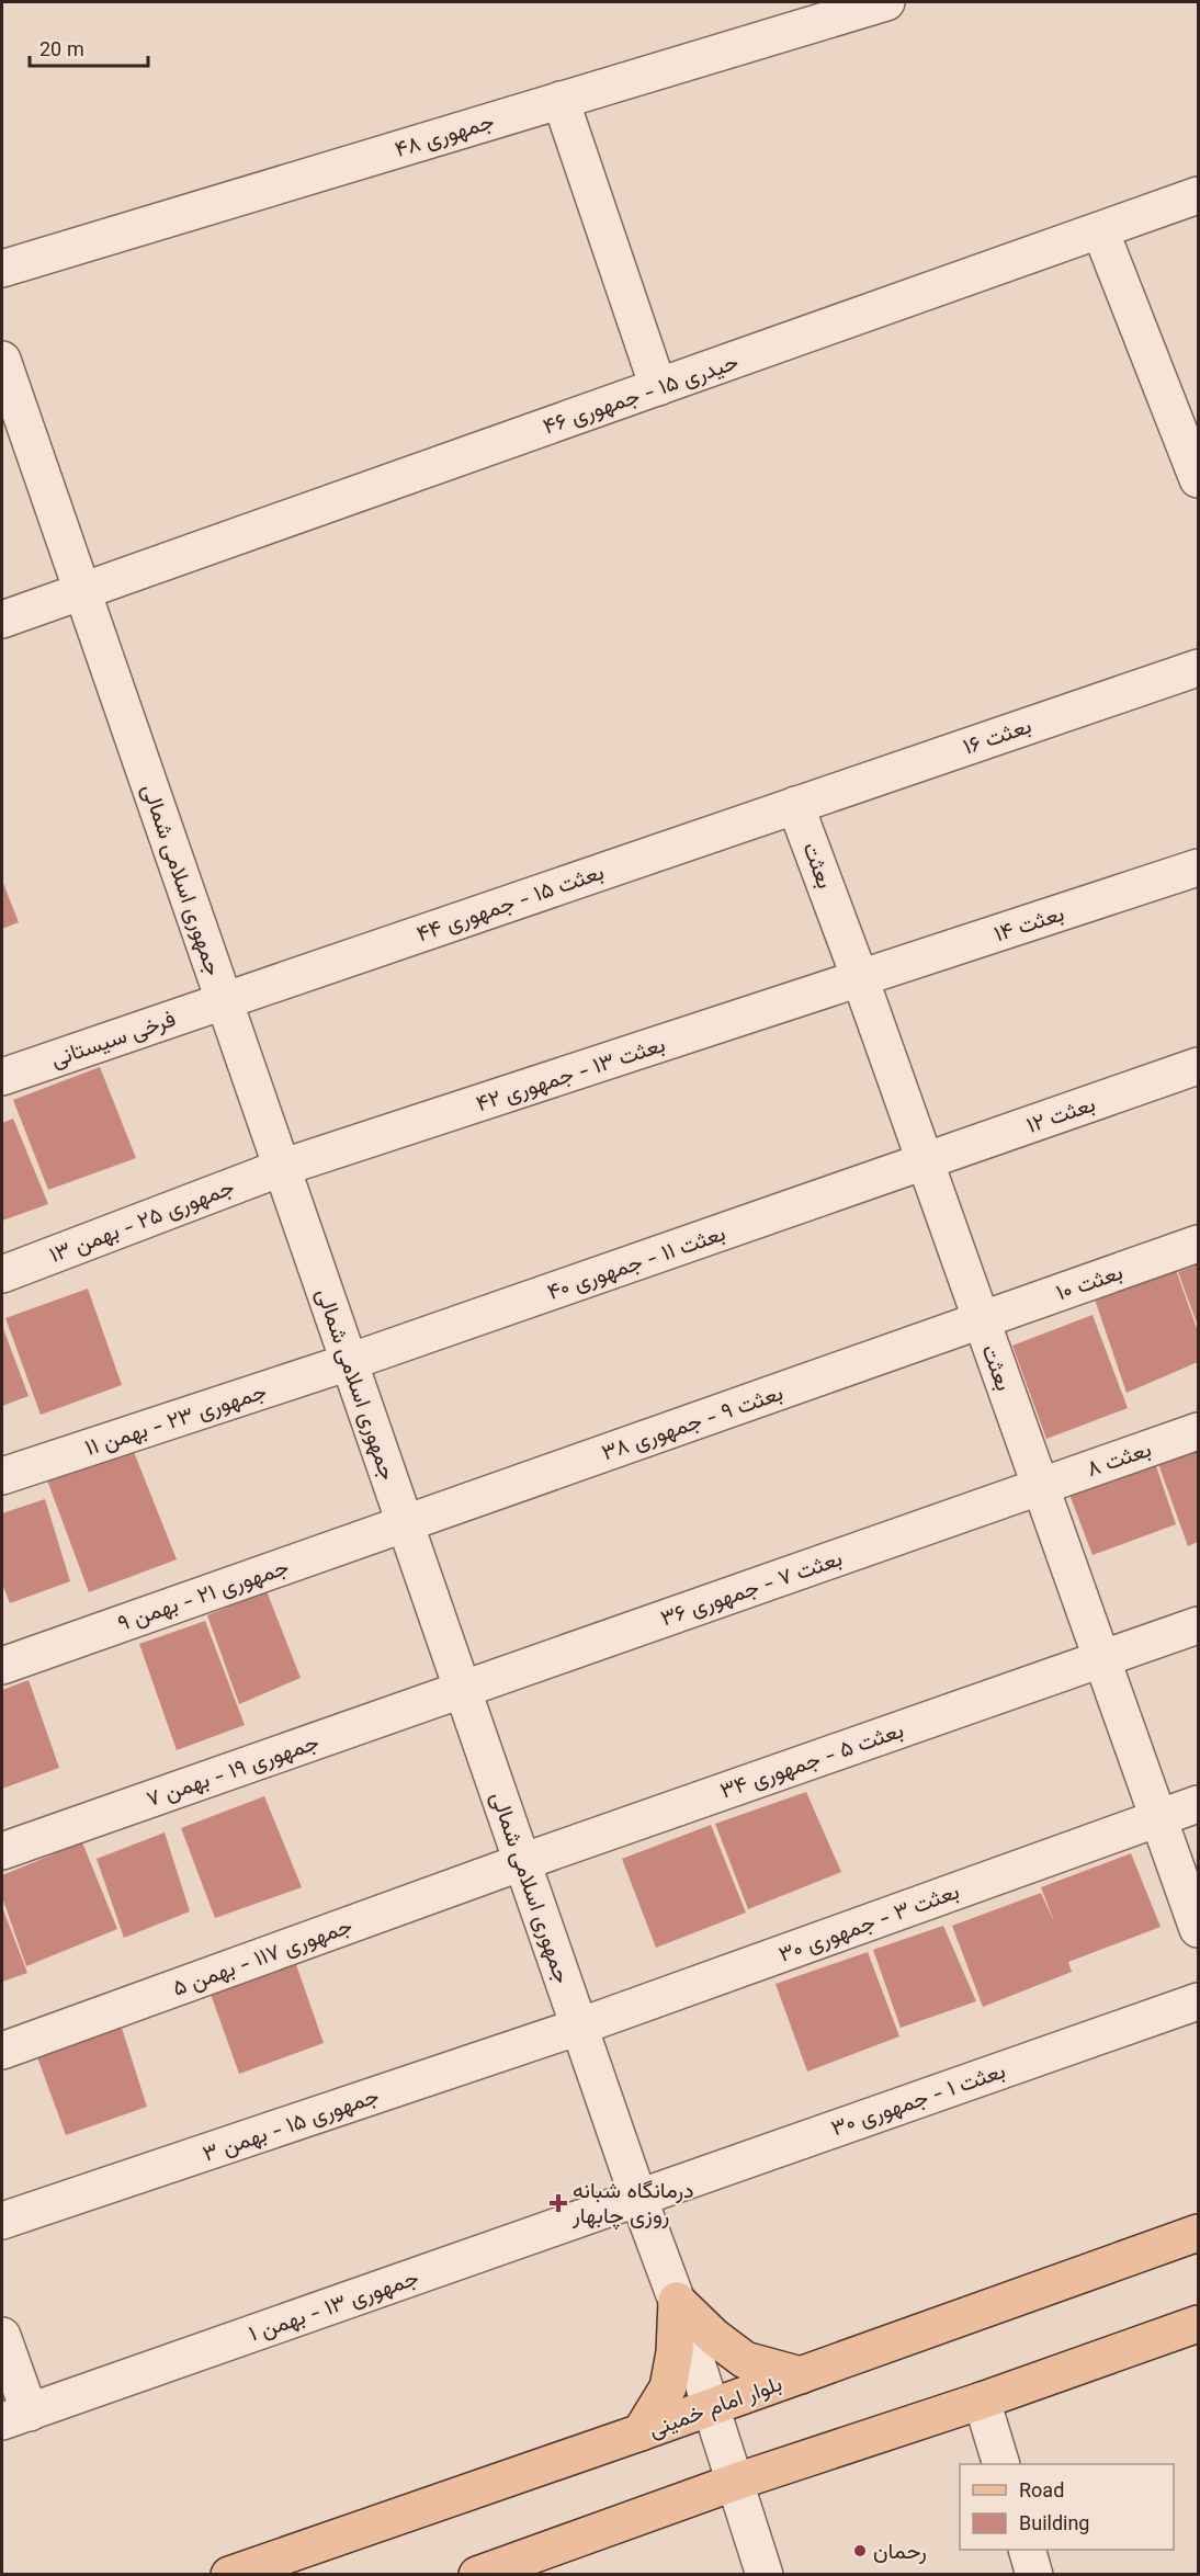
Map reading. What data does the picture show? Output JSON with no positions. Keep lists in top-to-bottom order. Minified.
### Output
{"streets":{"main road":["بلوار امام خمینی"],"street":["جمهوری ۴۸","حیدری ۱۵ - جمهوری ۴۶","بعثت ۱۶","بعثت","جمهوری اسلامی شمالی","بعثت ۱۵ - جمهوری ۴۴","بعثت ۱۴","فرخی سیستانی","بعثت ۱۳ - جمهوری ۴۲","بعثت ۱۲","جمهوری ۲۵ - بهمن ۱۳","بعثت ۱۱ - جمهوری ۴۰","بعثت ۱۰","جمهوری ۲۳ - بهمن ۱۱","بعثت ۹ - جمهوری ۳۸","بعثت ۸","بعثت ۷ - جمهوری ۳۶","جمهوری ۲۱ - بهمن ۹","بعثت ۵ - جمهوری ۳۴","جمهوری ۱۹ - بهمن ۷","بعثت ۳ - جمهوری ۳۰","جمهوری ۱۱۷ - بهمن ۵","بعثت ۱ - جمهوری ۳۰","جمهوری ۱۵ - بهمن ۳","جمهوری ۱۳ - بهمن ۱"]},"crossings":[["حیدری ۱۵ - جمهوری ۴۶","جمهوری اسلامی شمالی"],["بعثت ۱۶","بعثت"],["بعثت ۱۶","بعثت ۱۵ - جمهوری ۴۴"],["بعثت","بعثت ۱۵ - جمهوری ۴۴"],["بعثت","بعثت ۱۴"],["بعثت","بعثت ۱۳ - جمهوری ۴۲"],["بعثت","بعثت ۱۲"],["بعثت","بعثت ۱۱ - جمهوری ۴۰"],["بعثت","بعثت ۱۰"],["بعثت","بعثت ۹ - جمهوری ۳۸"],["بعثت","بعثت ۸"],["بعثت","بعثت ۷ - جمهوری ۳۶"],["بعثت","بعثت ۵ - جمهوری ۳۴"],["بعثت","بعثت ۳ - جمهوری ۳۰"],["جمهوری اسلامی شمالی","بعثت ۱۵ - جمهوری ۴۴"],["جمهوری اسلامی شمالی","فرخی سیستانی"],["جمهوری اسلامی شمالی","بعثت ۱۳ - جمهوری ۴۲"],["جمهوری اسلامی شمالی","جمهوری ۲۵ - بهمن ۱۳"],["جمهوری اسلامی شمالی","بعثت ۱۱ - جمهوری ۴۰"],["جمهوری اسلامی شمالی","جمهوری ۲۳ - بهمن ۱۱"],["جمهوری اسلامی شمالی","بعثت ۹ - جمهوری ۳۸"],["جمهوری اسلامی شمالی","بعثت ۷ - جمهوری ۳۶"],["جمهوری اسلامی شمالی","جمهوری ۲۱ - بهمن ۹"],["جمهوری اسلامی شمالی","بعثت ۵ - جمهوری ۳۴"],["جمهوری اسلامی شمالی","جمهوری ۱۹ - بهمن ۷"],["جمهوری اسلامی شمالی","بعثت ۳ - جمهوری ۳۰"],["جمهوری اسلامی شمالی","جمهوری ۱۱۷ - بهمن ۵"],["جمهوری اسلامی شمالی","بعثت ۱ - جمهوری ۳۰"],["جمهوری اسلامی شمالی","جمهوری ۱۵ - بهمن ۳"],["جمهوری اسلامی شمالی","جمهوری ۱۳ - بهمن ۱"],["جمهوری اسلامی شمالی","بلوار امام خمینی"],["بعثت ۱۵ - جمهوری ۴۴","فرخی سیستانی"],["بعثت ۱۴","بعثت ۱۳ - جمهوری ۴۲"],["بعثت ۱۳ - جمهوری ۴۲","جمهوری ۲۵ - بهمن ۱۳"],["بعثت ۱۲","بعثت ۱۱ - جمهوری ۴۰"],["بعثت ۱۱ - جمهوری ۴۰","جمهوری ۲۳ - بهمن ۱۱"],["بعثت ۱۰","بعثت ۹ - جمهوری ۳۸"],["بعثت ۹ - جمهوری ۳۸","جمهوری ۲۱ - بهمن ۹"],["بعثت ۸","بعثت ۷ - جمهوری ۳۶"],["بعثت ۷ - جمهوری ۳۶","جمهوری ۱۹ - بهمن ۷"],["بعثت ۵ - جمهوری ۳۴","جمهوری ۱۱۷ - بهمن ۵"],["بعثت ۳ - جمهوری ۳۰","جمهوری ۱۵ - بهمن ۳"],["بعثت ۱ - جمهوری ۳۰","جمهوری ۱۳ - بهمن ۱"]],"places":{"health":["درمانگاه شبانه روزی چابهار"],"other":["رحمان"]},"legend":["Road","Building"],"scale_bar":"20 m"}
